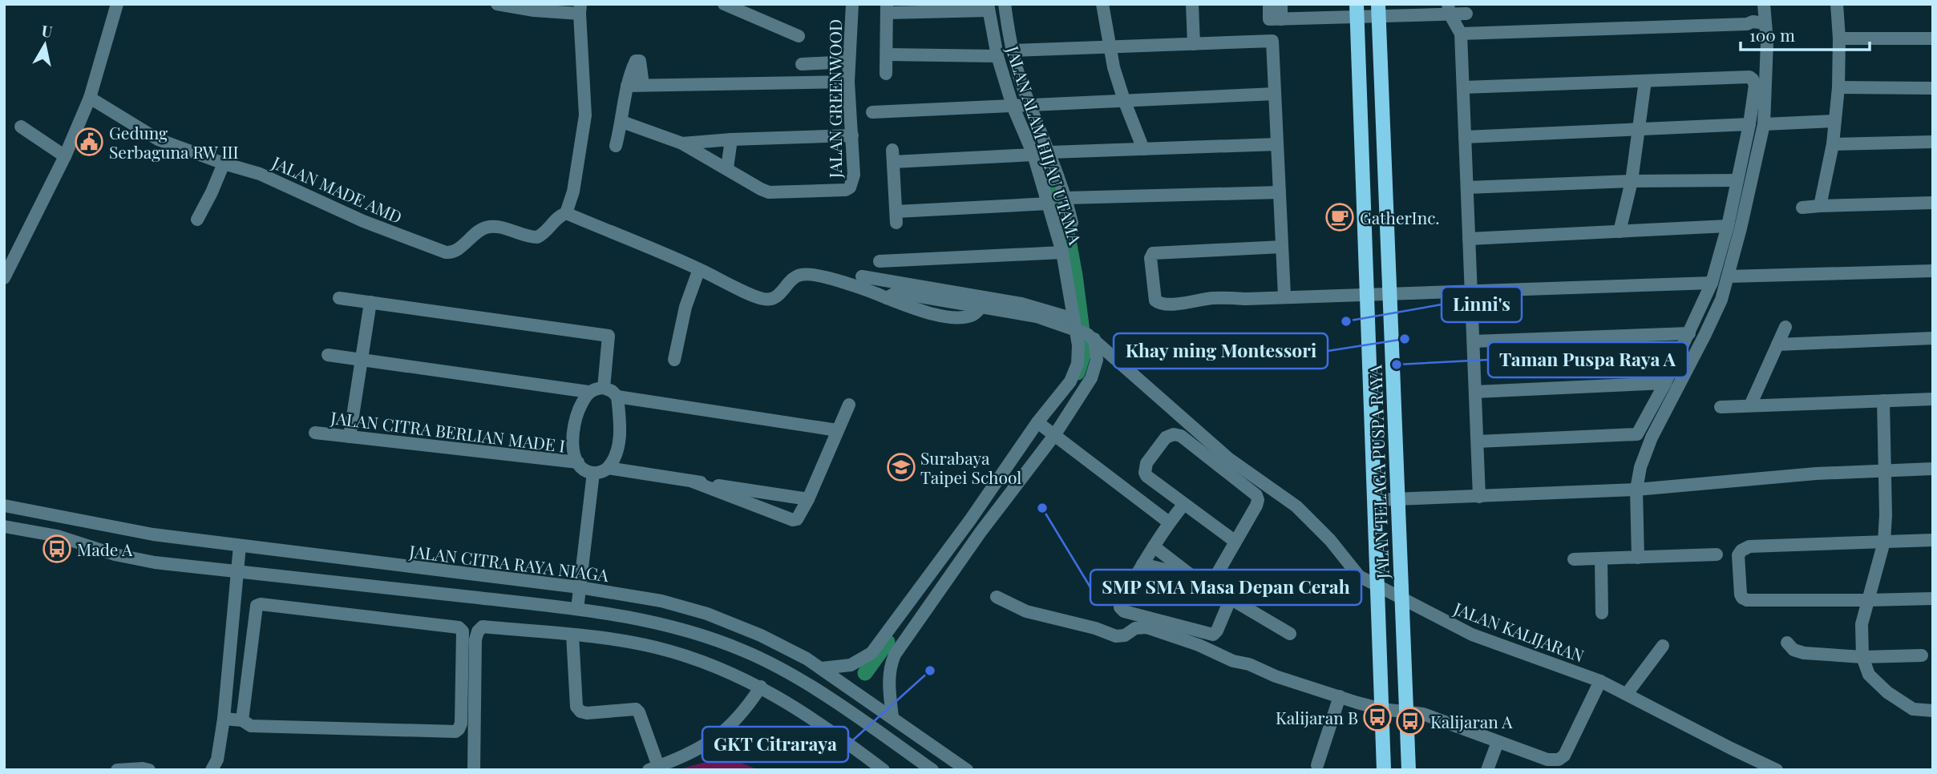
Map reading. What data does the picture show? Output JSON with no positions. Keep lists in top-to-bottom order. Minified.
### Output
{"streets":{"main road":["JALAN TELAGA PUSPA RAYA"],"street":["JALAN GREENWOOD","JALAN ALAM HIJAU UTAMA","JALAN MADE AMD","JALAN CITRA BERLIAN MADE I","JALAN CITRA RAYA NIAGA","JALAN KALIJARAN"]},"crossings":[["JALAN ALAM HIJAU UTAMA","JALAN KALIJARAN"],["JALAN TELAGA PUSPA RAYA","JALAN KALIJARAN"]],"places":{"public building":["Gedung Serbaguna RW III"],"cafe":["GatherInc."],"other":["Linni's","Khay ming Montessori","Taman Puspa Raya A","SMP SMA Masa Depan Cerah","GKT Citraraya"],"school or university":["Surabaya Taipei School"],"bus stop":["Made A","Kalijaran B","Kalijaran A"]},"scale_bar":"100 m","north":"top"}
